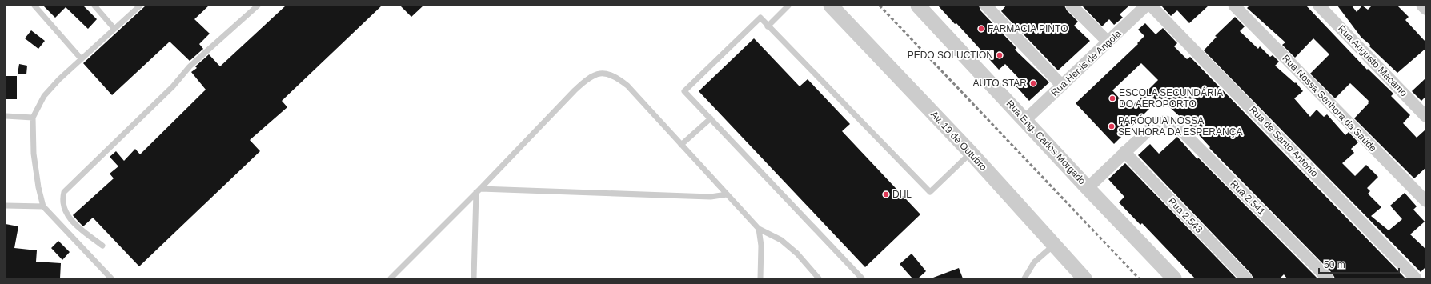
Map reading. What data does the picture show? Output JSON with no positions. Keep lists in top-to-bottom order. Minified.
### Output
{"streets":{"street":["Rua Augusto Macamo","Rua Her-is de Angola","Rua Nossa Senhora da Saúde","Av. 19 de Outubro","Rua de Santo António","Rua Eng. Carlos Morgado","Rua 2.541","Rua 2.543"]},"crossings":[["Rua Her-is de Angola","Rua Eng. Carlos Morgado"],["Rua 2.541","Rua 2.543"]],"places":["FARMACIA PINTO","PEDO SOLUCTION","AUTO STAR","ESCOLA SECUNDÁRIA DO AEROPORTO","PARÓQUIA NOSSA SENHORA DA ESPERANÇA","DHL"],"scale_bar":"50 m"}
